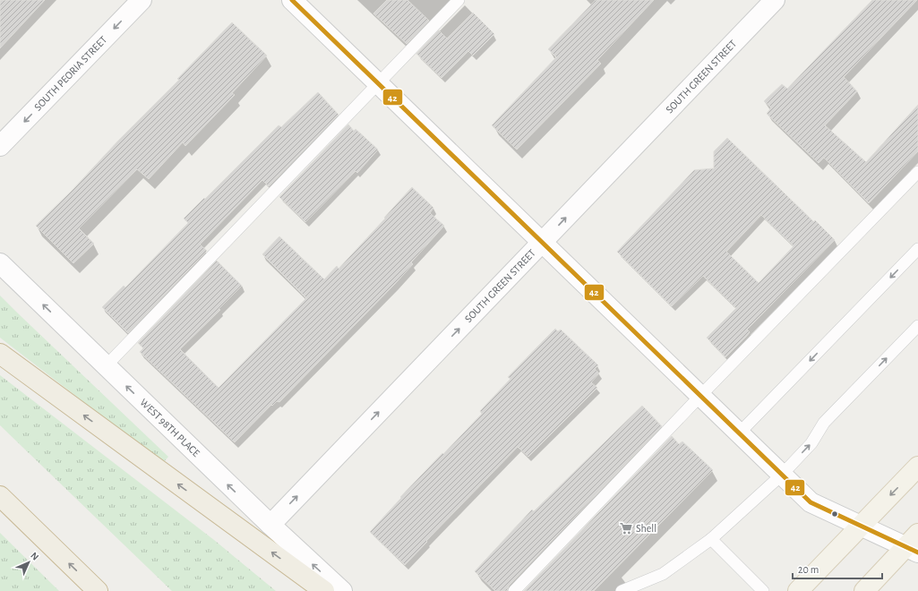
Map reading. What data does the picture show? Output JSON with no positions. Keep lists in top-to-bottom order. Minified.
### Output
{"streets":{"street":["SOUTH PEORIA STREET","SOUTH GREEN STREET","WEST 98TH PLACE"]},"crossings":[["SOUTH GREEN STREET","WEST 98TH PLACE"]],"one_way":["SOUTH PEORIA STREET","SOUTH GREEN STREET","WEST 98TH PLACE"],"places":{"supermarket":["Shell"]},"lines":["transit line 42"],"scale_bar":"20 m","north":"top right"}
